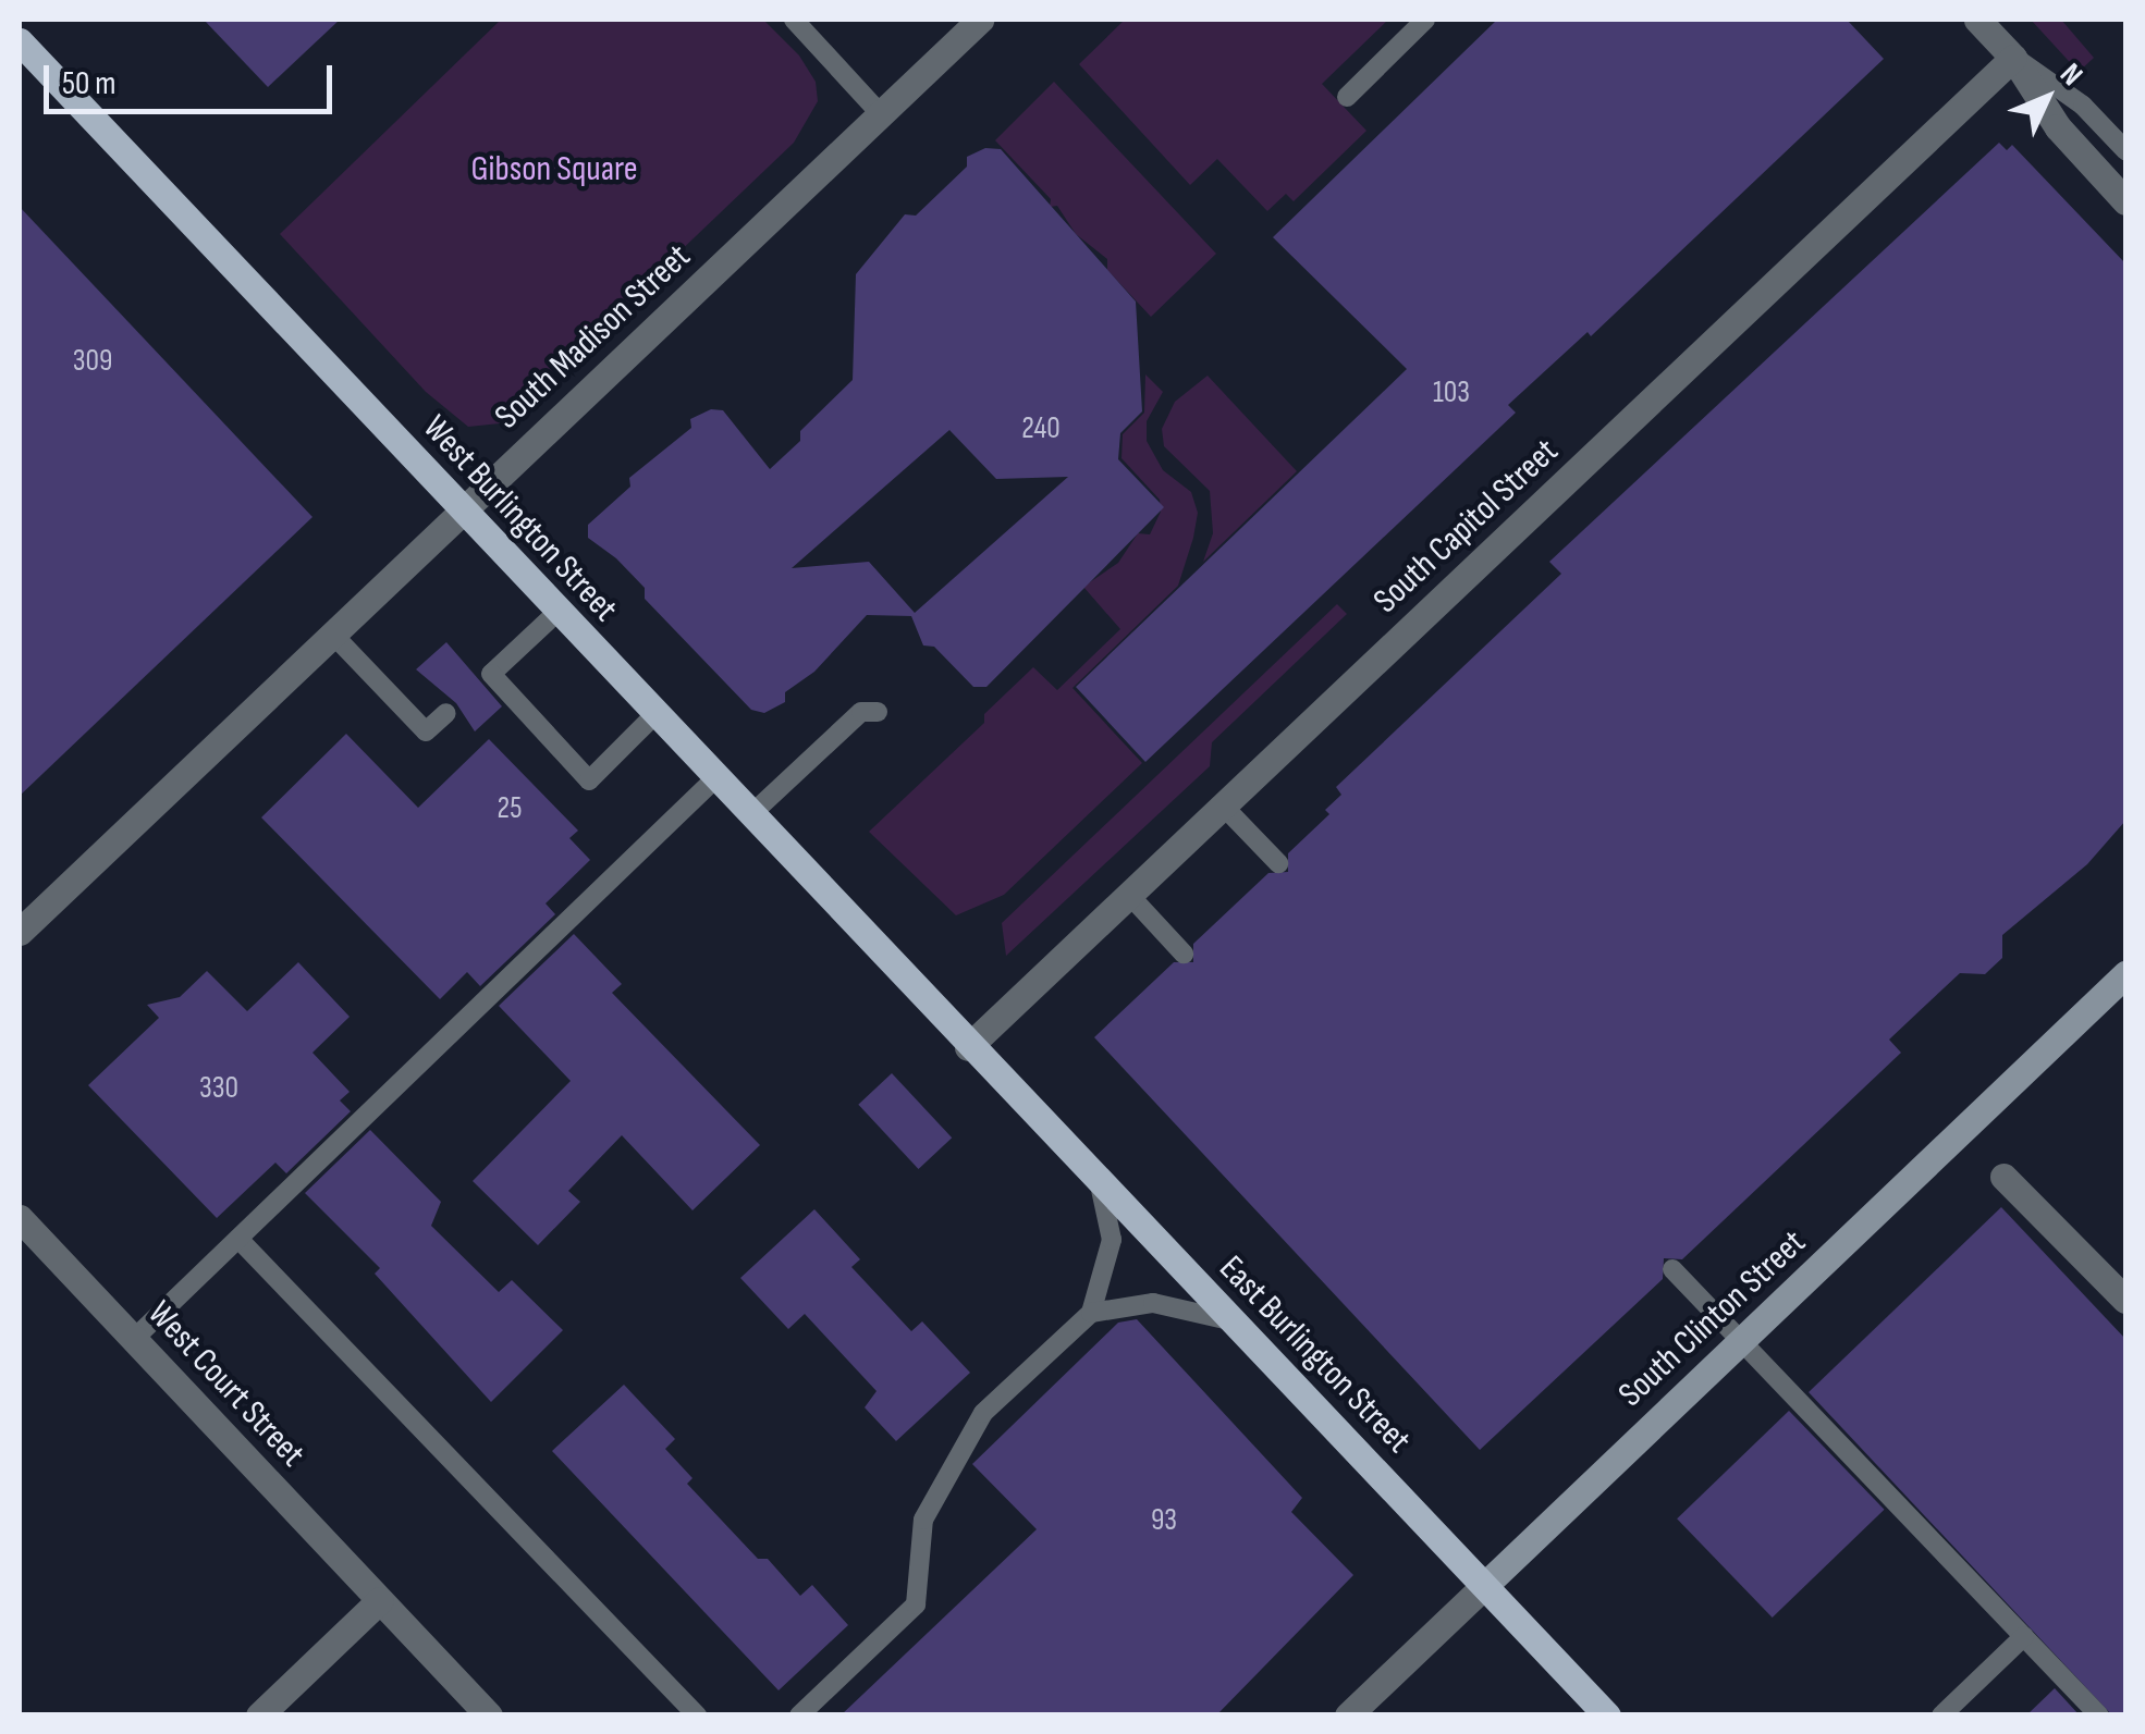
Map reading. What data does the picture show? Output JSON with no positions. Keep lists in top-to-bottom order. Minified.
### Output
{"streets":{"main road":["West Burlington Street","South Clinton Street","East Burlington Street"],"street":["South Madison Street","South Capitol Street","West Court Street"]},"crossings":[["South Madison Street","West Burlington Street"],["West Burlington Street","South Capitol Street"],["West Burlington Street","East Burlington Street"],["South Capitol Street","East Burlington Street"],["South Clinton Street","East Burlington Street"]],"parks":["Gibson Square"],"house_numbers":["309","103","240","25","330","93"],"scale_bar":"50 m","north":"top right"}
